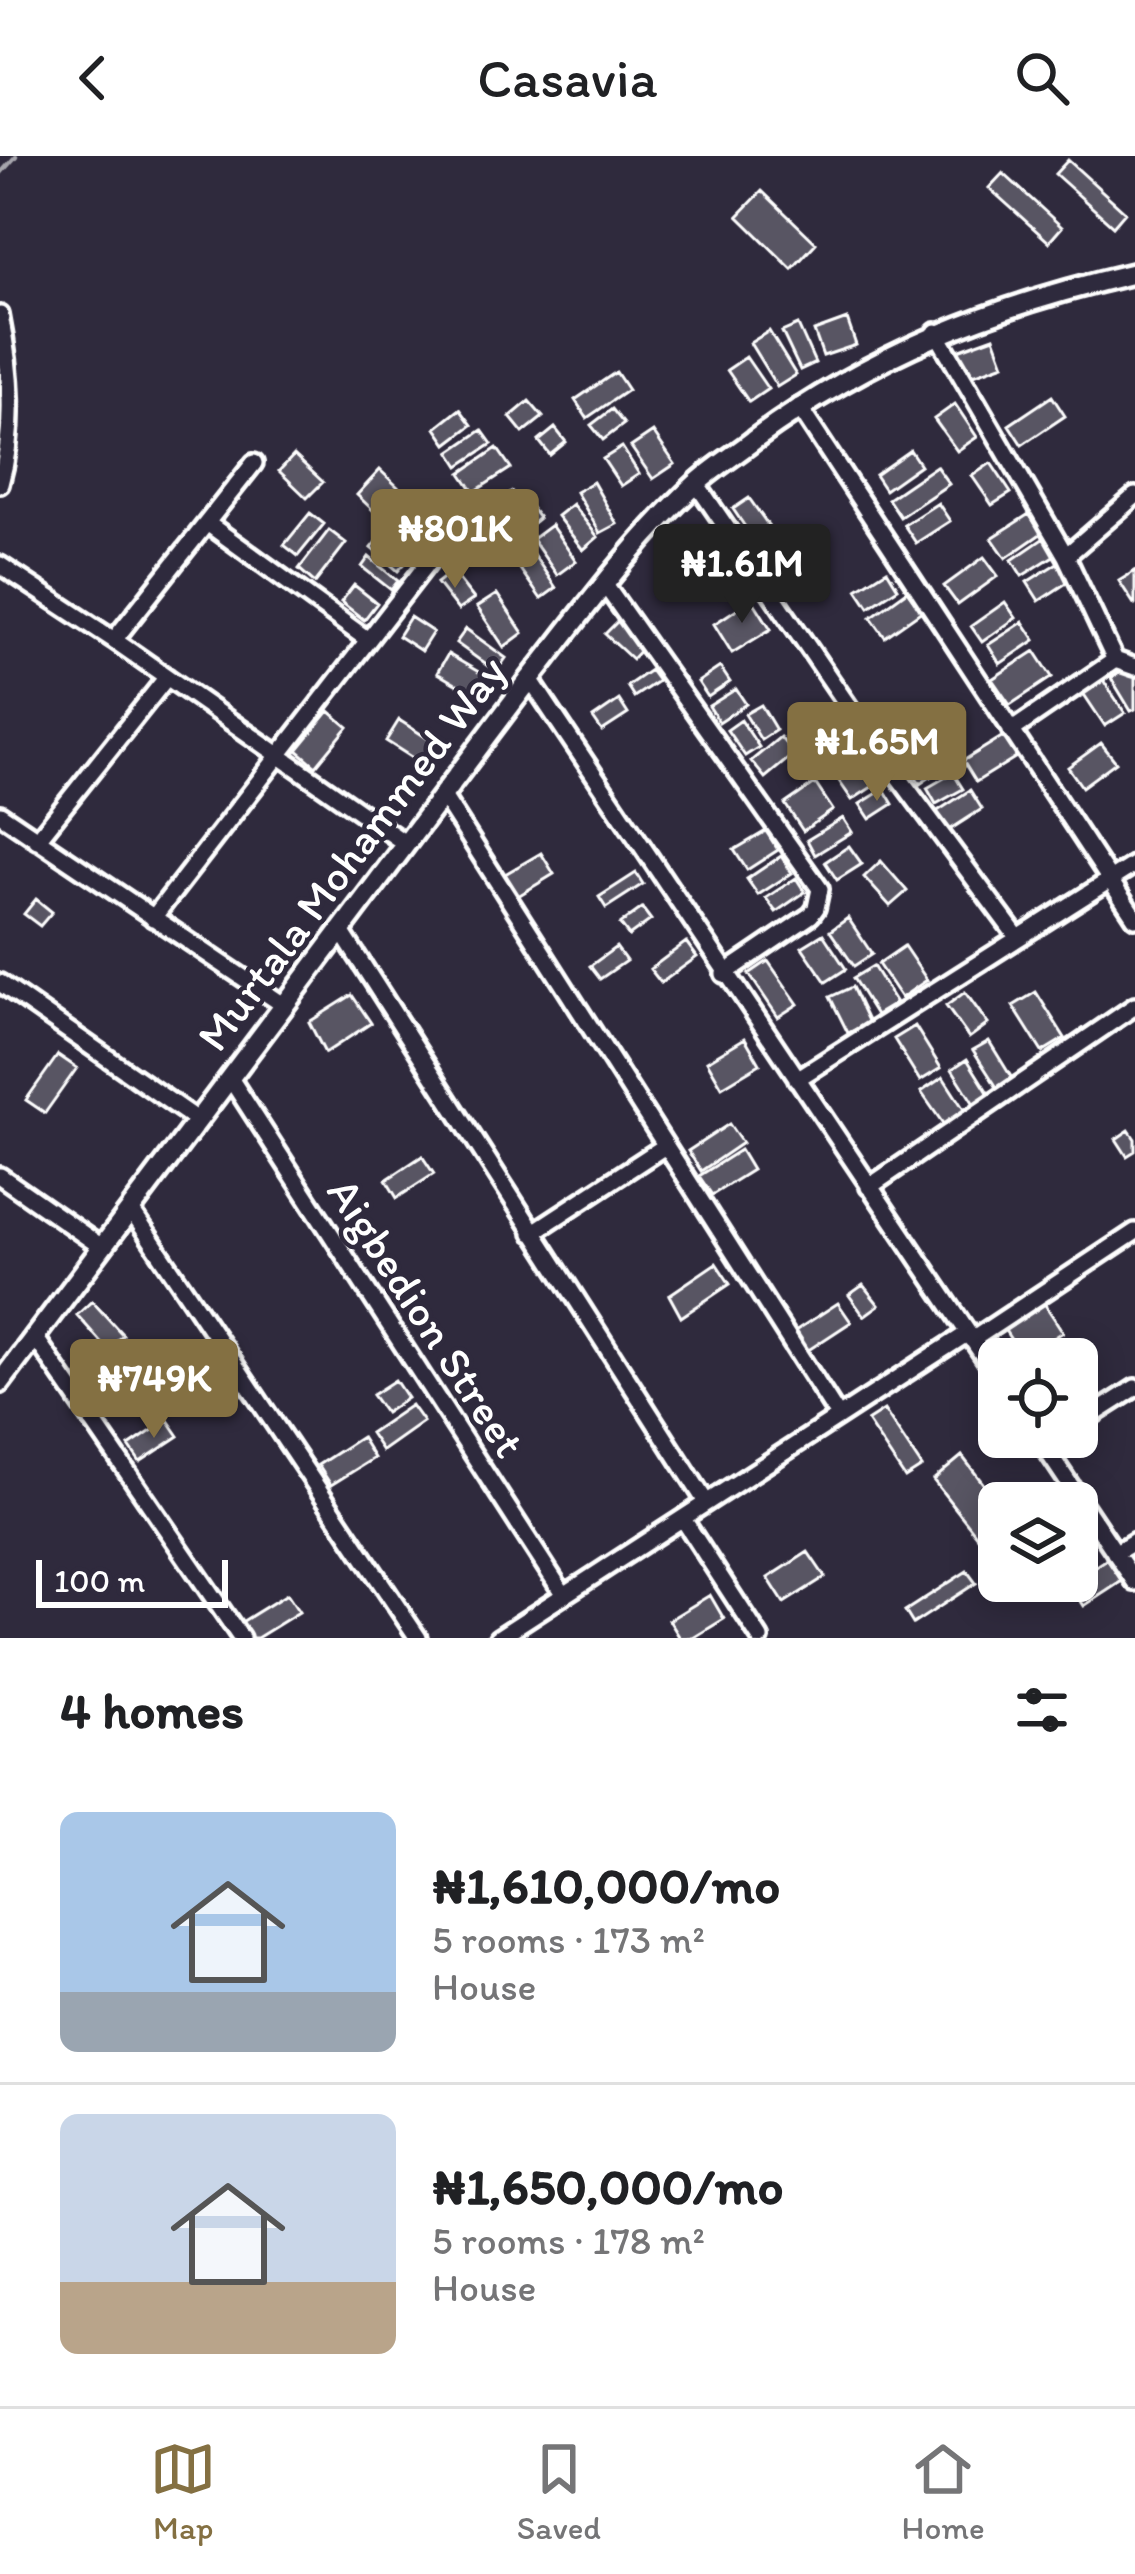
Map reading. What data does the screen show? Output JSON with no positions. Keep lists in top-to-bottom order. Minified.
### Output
{"streets":{"street":["Murtala Mohammed Way","Aigbedion Street"]},"crossings":[["Murtala Mohammed Way","Aigbedion Street"]],"scale_bar":"100 m","page":{"header":"Casavia","price":["₦801K","₦1.61M","₦1.65M","₦749K"],"scale":"100 m","heading":"4 homes","list":[{"name":"₦1,610,000/mo","note":"5 rooms · 173 m² · House"},{"name":"₦1,650,000/mo","note":"5 rooms · 178 m² · House"}],"tabs":["Map","Saved","Home"]}}
